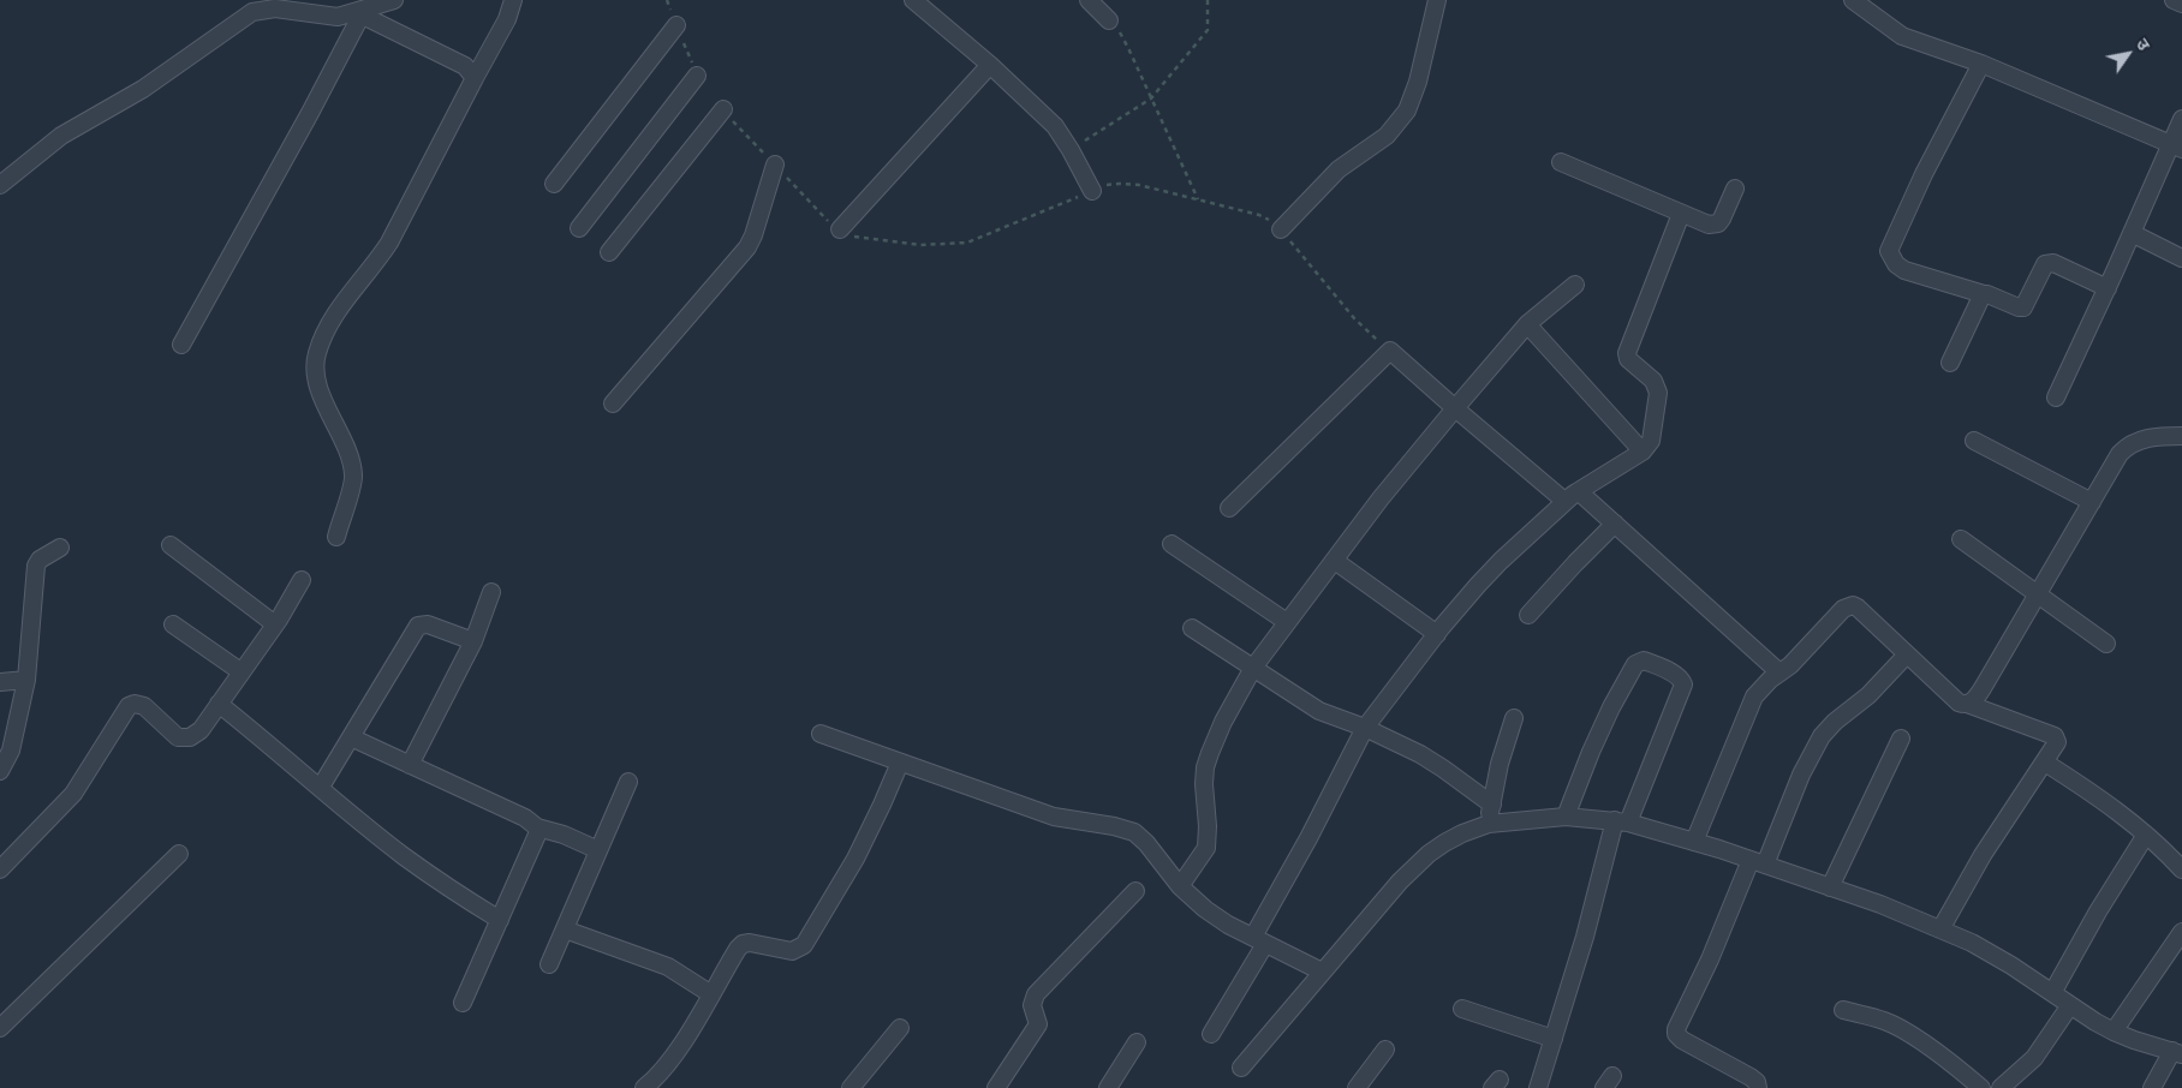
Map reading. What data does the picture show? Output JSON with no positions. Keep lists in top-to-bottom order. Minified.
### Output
{"north":"top right"}
